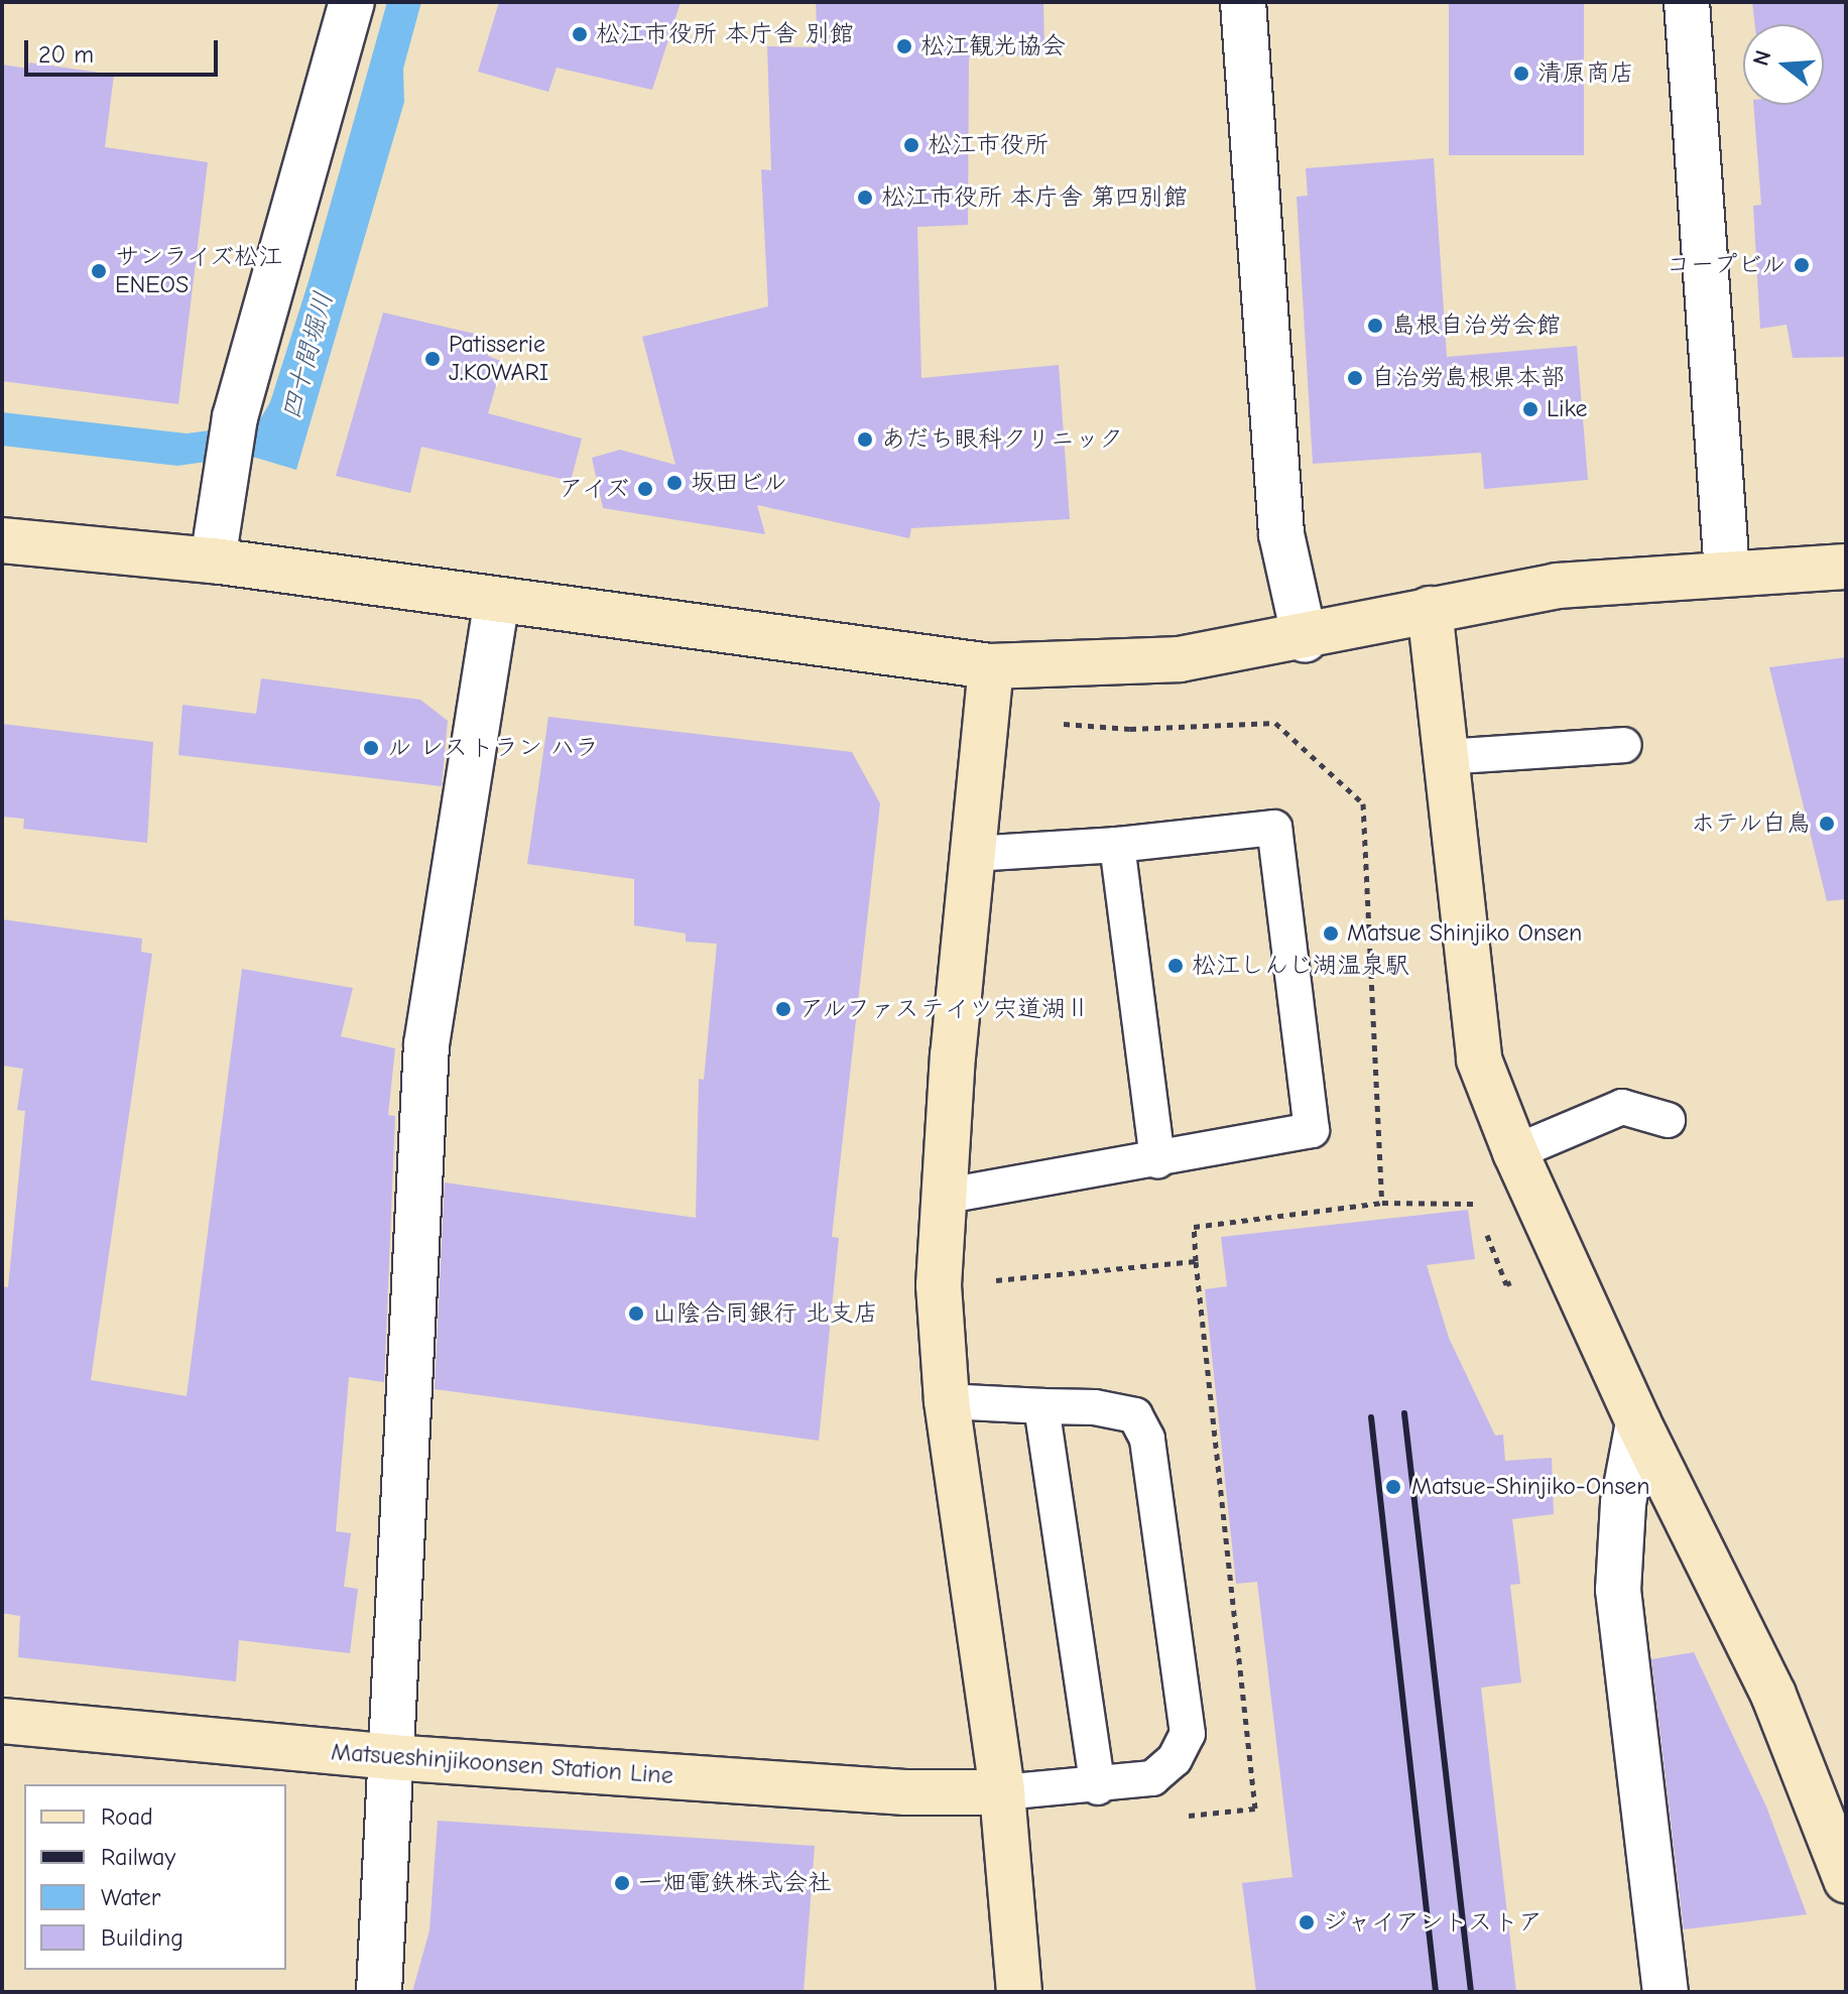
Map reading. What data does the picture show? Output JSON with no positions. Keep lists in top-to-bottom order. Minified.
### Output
{"streets":{"street":["Matsueshinjikoonsen Station Line"]},"water":["四十間堀川"],"places":["松江市役所 本庁舎 別館","松江観光協会","清原商店","松江市役所","松江市役所 本庁舎 第四別館","コープビル","サンライズ松江 ENEOS","島根自治労会館","Patisserie J.KOWARI","自治労島根県本部","Like","あだち眼科クリニック","坂田ビル","アイズ","ル レストラン ハラ","ホテル白鳥","Matsue Shinjiko Onsen","松江しんじ湖温泉駅","アルファステイツ宍道湖Ⅱ","山陰合同銀行 北支店","Matsue-Shinjiko-Onsen","一畑電鉄株式会社","ジャイアントストア"],"legend":["Road","Railway","Water","Building"],"scale_bar":"20 m","north":"left"}
